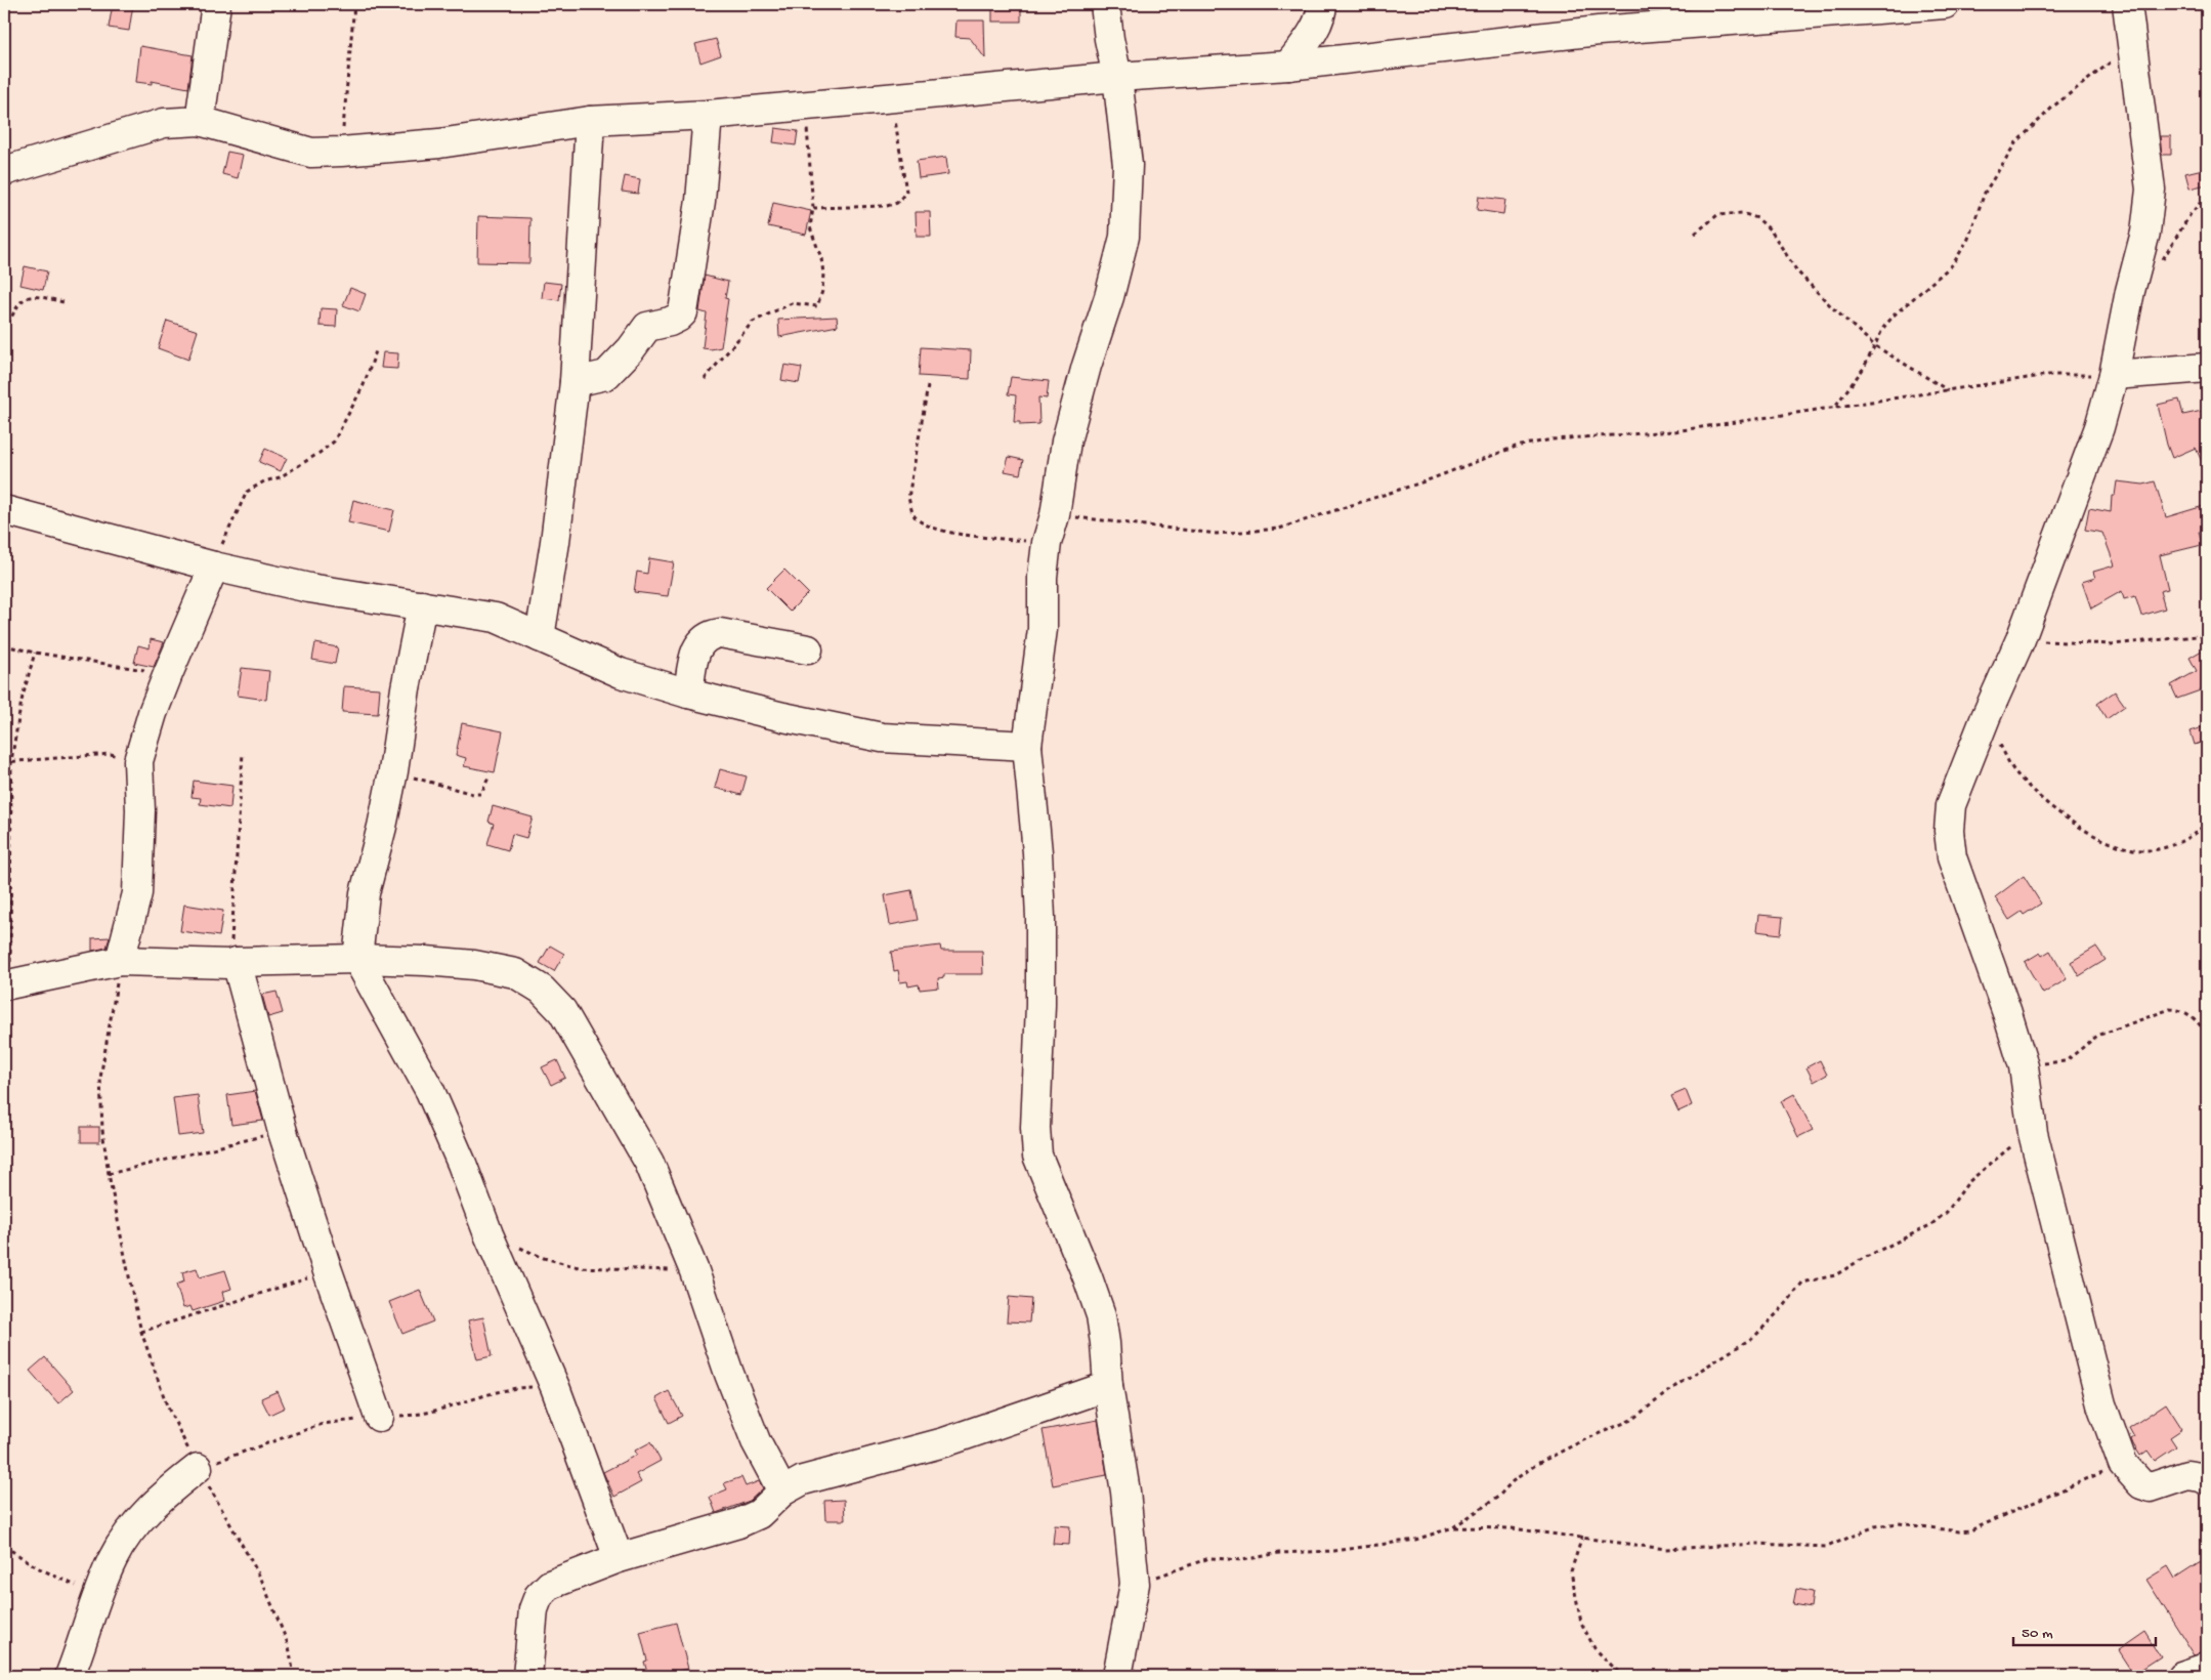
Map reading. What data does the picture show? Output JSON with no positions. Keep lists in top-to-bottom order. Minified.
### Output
{"scale_bar":"50 m"}
